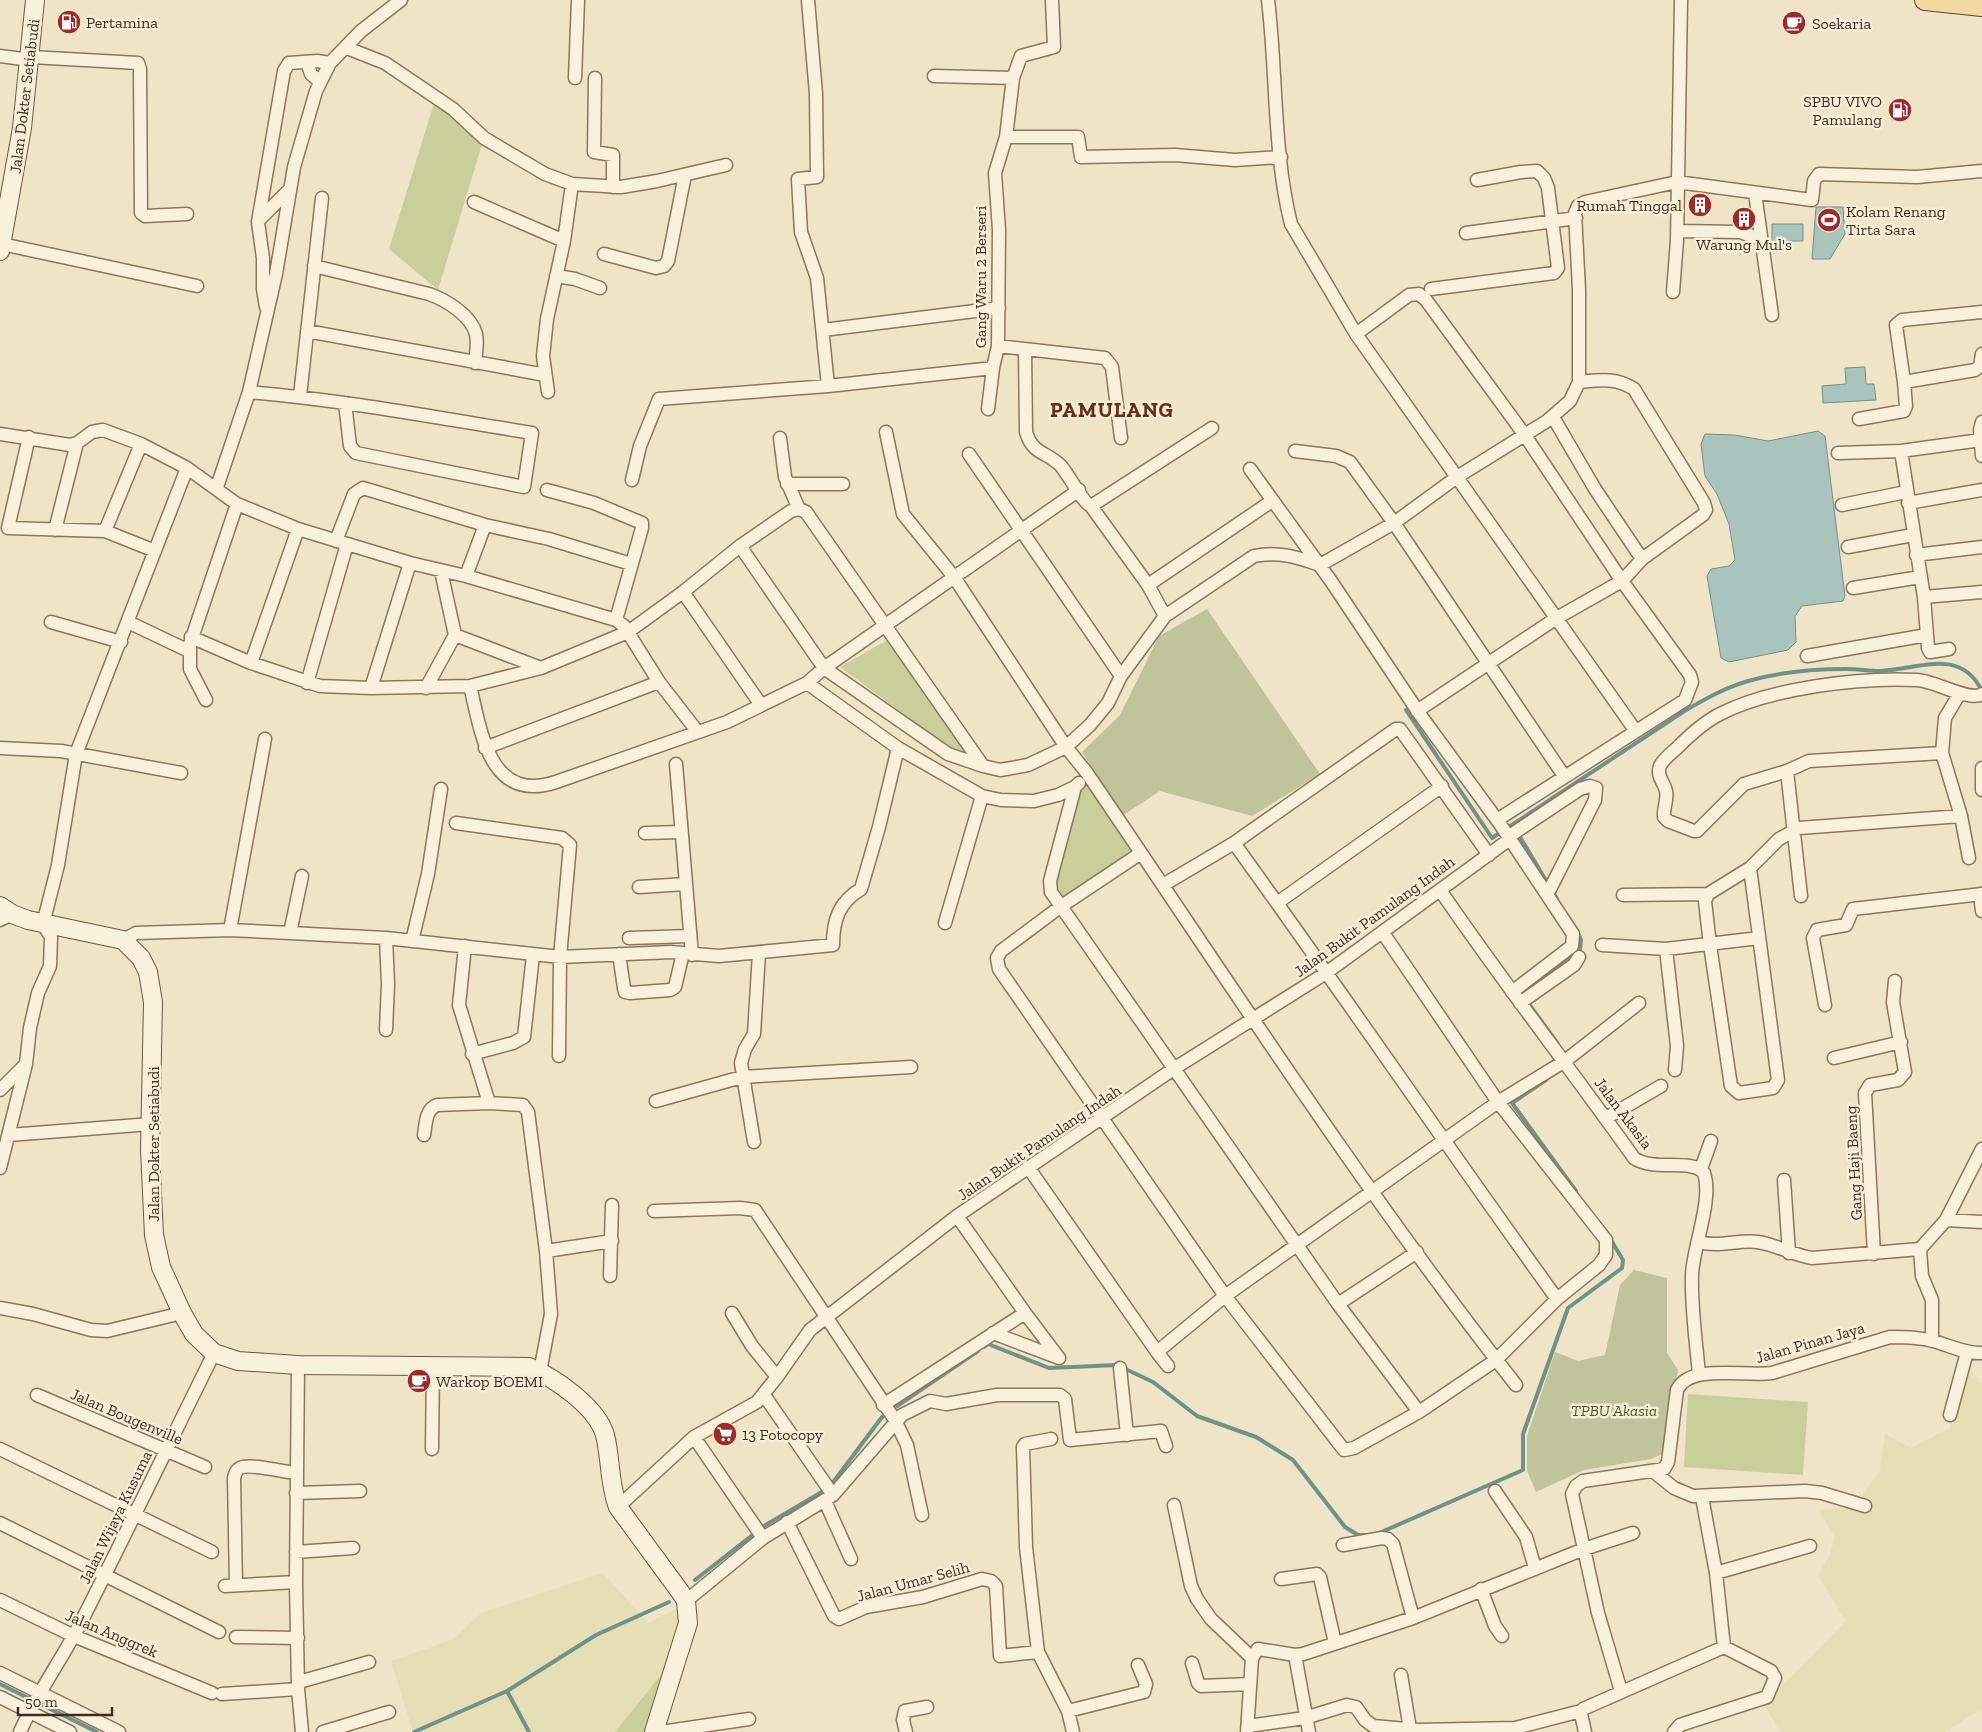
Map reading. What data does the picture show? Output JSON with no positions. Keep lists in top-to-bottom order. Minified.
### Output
{"streets":{"main road":["Jalan Dokter Setiabudi"],"street":["Gang Waru 2 Berseri","Jalan Bukit Pamulang Indah","Jalan Akasia","Gang Haji Baeng","Jalan Pinan Jaya","Jalan Bougenville","Jalan Wijaya Kusuma","Jalan Umar Selih","Jalan Anggrek"]},"crossings":[["Jalan Dokter Setiabudi","Jalan Bukit Pamulang Indah"],["Jalan Dokter Setiabudi","Jalan Wijaya Kusuma"],["Jalan Bukit Pamulang Indah","Jalan Akasia"],["Jalan Bougenville","Jalan Wijaya Kusuma"],["Jalan Wijaya Kusuma","Jalan Anggrek"]],"districts":["PAMULANG"],"parks":["TPBU Akasia"],"places":{"fuel station":["Pertamina","SPBU VIVO Pamulang"],"cafe":["Soekaria","Warkop BOEMI"],"building":["Rumah Tinggal","Warung Mul's"],"sports":["Kolam Renang Tirta Sara"],"supermarket":["13 Fotocopy"]},"scale_bar":"50 m"}
